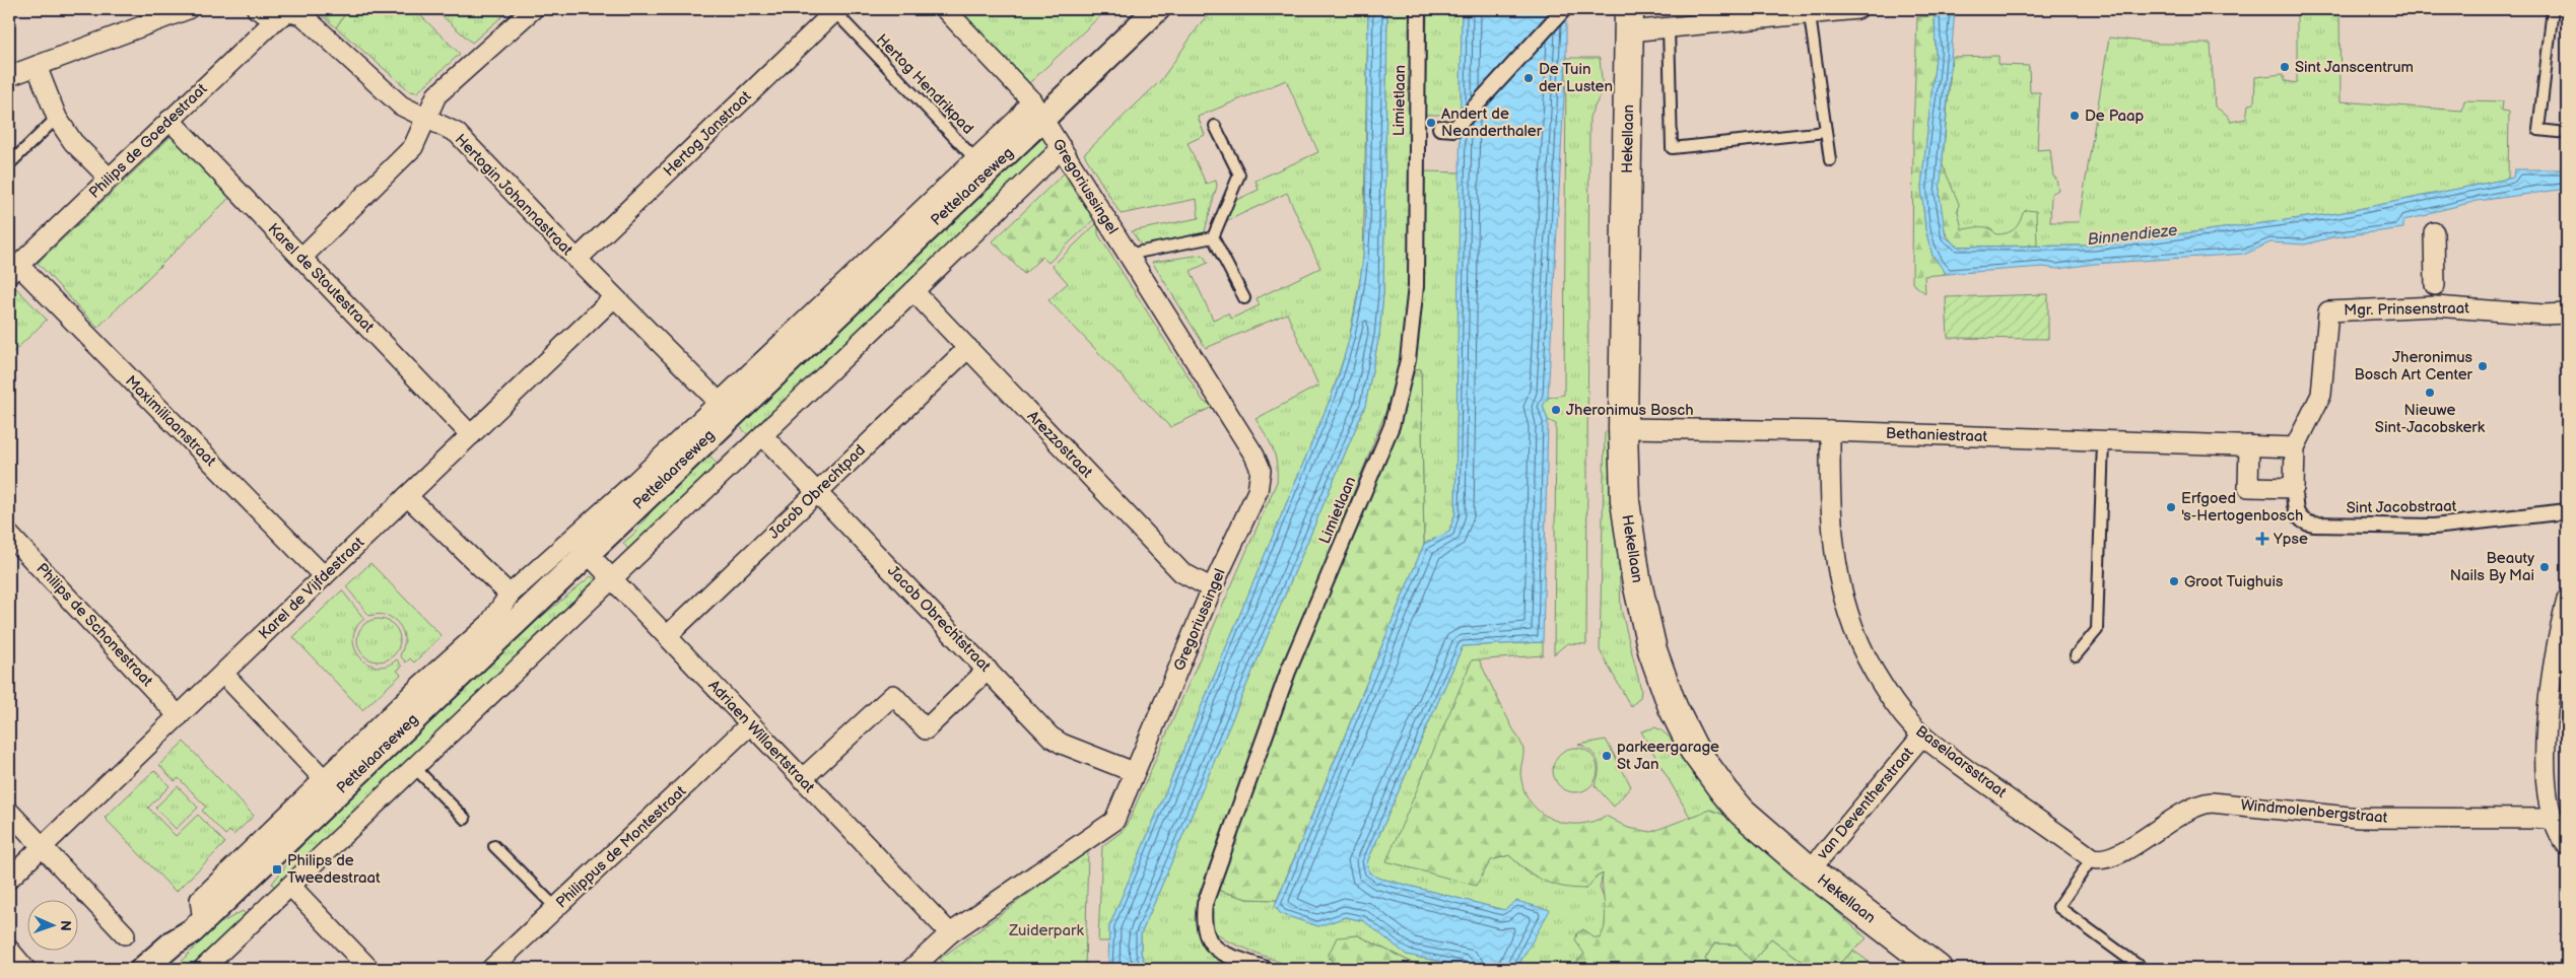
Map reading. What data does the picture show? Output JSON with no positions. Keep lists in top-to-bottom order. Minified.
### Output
{"streets":{"main road":["Hekellaan"],"street":["Limietlaan","Hertog Janstraat","Philips de Goedestraat","Pettelaarseweg","Gregoriussingel","Hertogin Johannastraat","Karel de Stoutestraat","Mgr. Prinsenstraat","Maximiliaanstraat","Bethaniestraat","Arezzostraat","Jacob Obrechtpad","Sint Jacobstraat","Karel de Vijfdestraat","Jacob Obrechtstraat","Philips de Schonestraat","Adriaen Willaertstraat","Baselaarsstraat","van Deventherstraat","Windmolenbergstraat","Philippus de Montestraat"],"lane":["Hertog Hendrikpad"]},"crossings":[["Hertog Hendrikpad","Hertog Janstraat"],["Hertog Hendrikpad","Pettelaarseweg"],["Hertog Janstraat","Hertogin Johannastraat"],["Hekellaan","Bethaniestraat"],["Hekellaan","van Deventherstraat"],["Philips de Goedestraat","Hertogin Johannastraat"],["Philips de Goedestraat","Karel de Stoutestraat"],["Philips de Goedestraat","Maximiliaanstraat"],["Pettelaarseweg","Gregoriussingel"],["Pettelaarseweg","Hertogin Johannastraat"],["Pettelaarseweg","Karel de Vijfdestraat"],["Pettelaarseweg","Adriaen Willaertstraat"],["Gregoriussingel","Arezzostraat"],["Gregoriussingel","Jacob Obrechtstraat"],["Gregoriussingel","Adriaen Willaertstraat"],["Hertogin Johannastraat","Karel de Vijfdestraat"],["Karel de Stoutestraat","Karel de Vijfdestraat"],["Mgr. Prinsenstraat","Bethaniestraat"],["Maximiliaanstraat","Karel de Vijfdestraat"],["Bethaniestraat","Baselaarsstraat"],["Arezzostraat","Jacob Obrechtpad"],["Jacob Obrechtpad","Jacob Obrechtstraat"],["Jacob Obrechtpad","Adriaen Willaertstraat"],["Karel de Vijfdestraat","Philips de Schonestraat"],["Adriaen Willaertstraat","Philippus de Montestraat"],["Baselaarsstraat","van Deventherstraat"],["Baselaarsstraat","Windmolenbergstraat"]],"water":["Binnendieze"],"parks":["Zuiderpark"],"places":{"other":["Sint Janscentrum","De Tuin der Lusten","De Paap","Andert de Neanderthaler","Jheronimus Bosch Art Center","Nieuwe Sint-Jacobskerk","Jheronimus Bosch","Erfgoed 's-Hertogenbosch","Beauty Nails By Mai","Groot Tuighuis","parkeergarage St Jan"],"health":["Ypse"],"transit":["Philips de Tweedestraat"]},"north":"right"}
